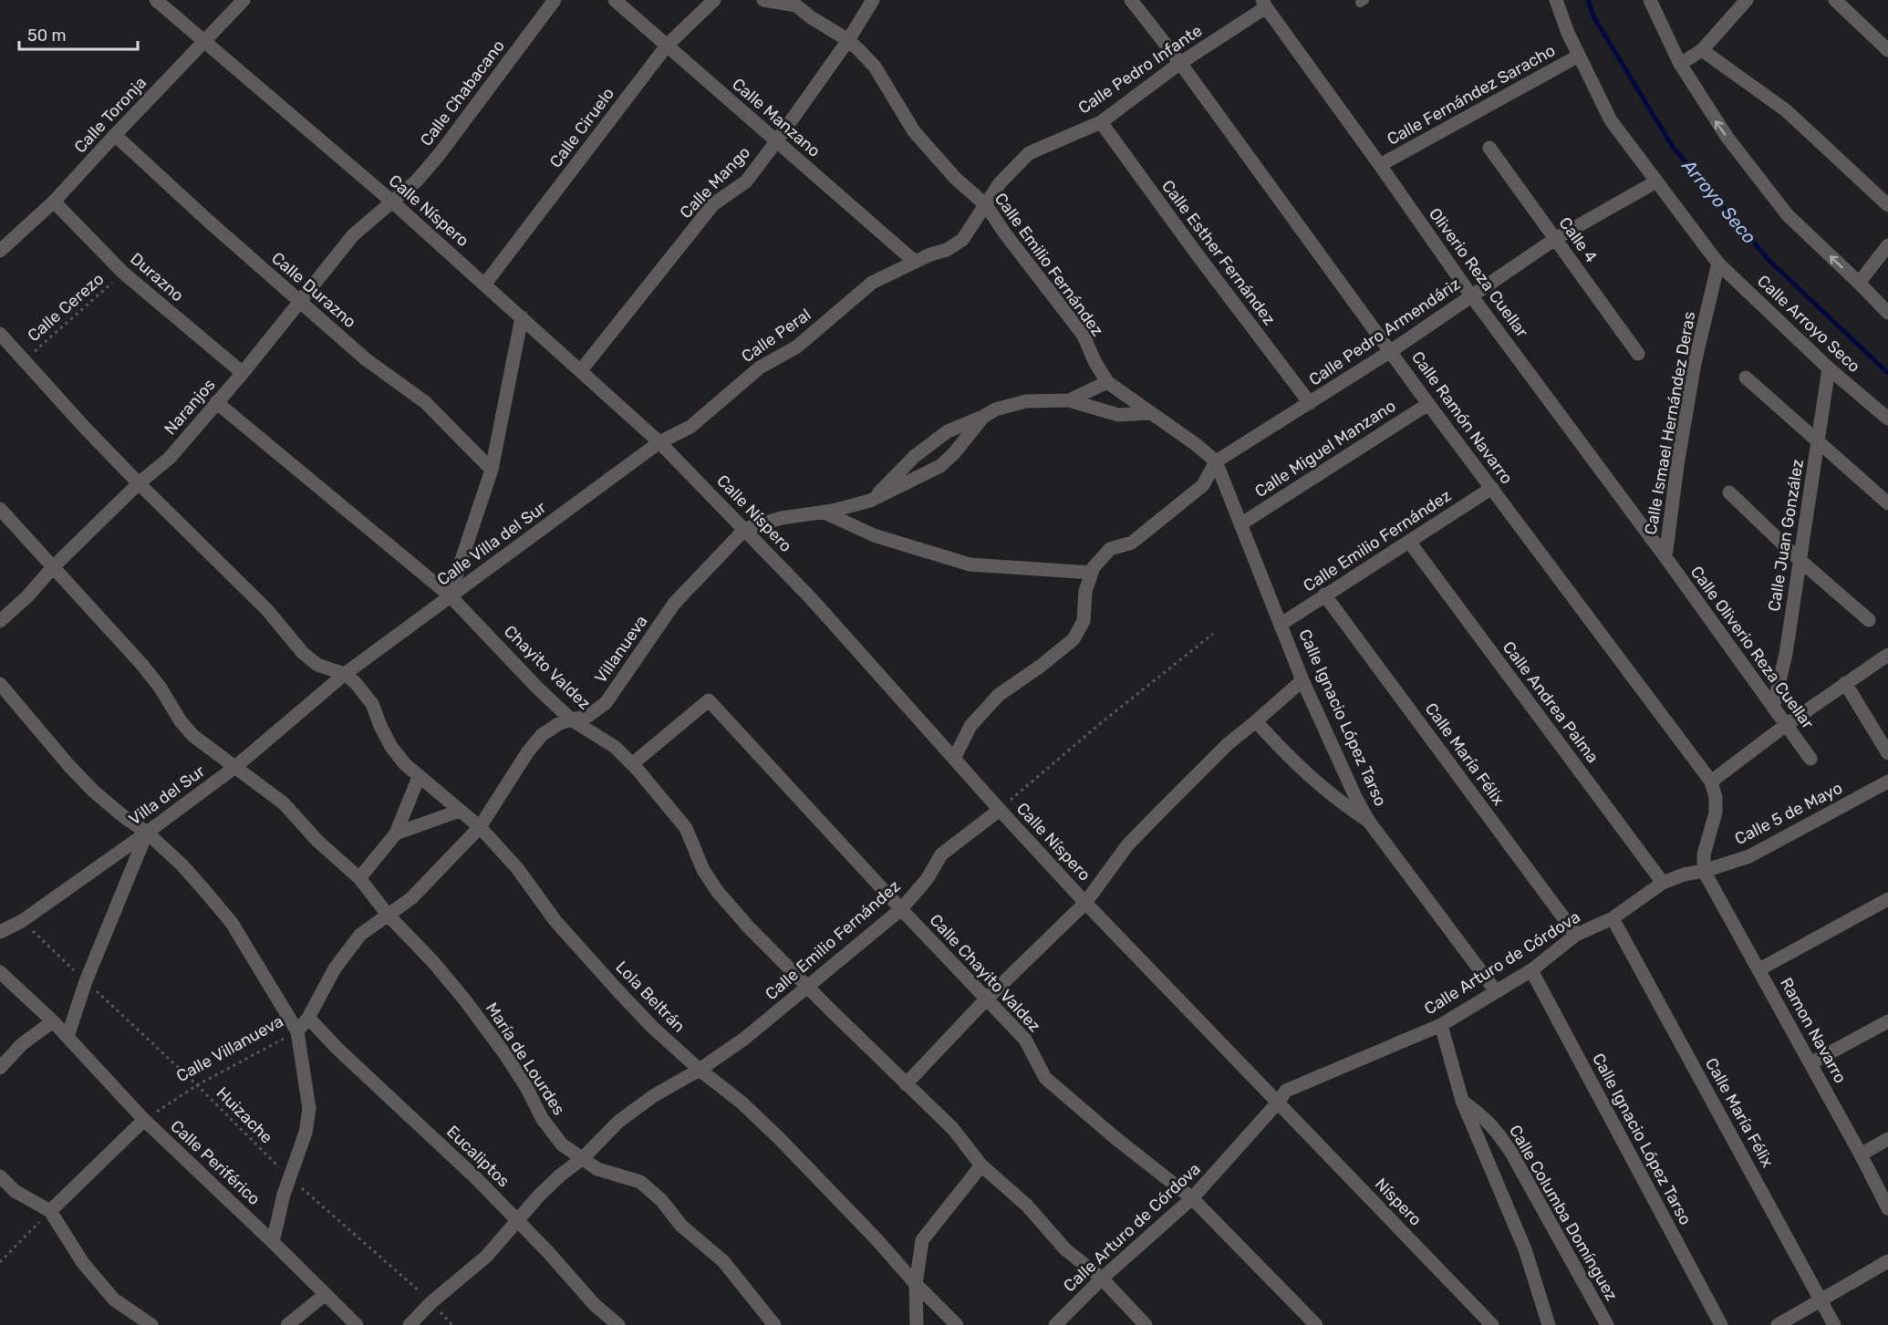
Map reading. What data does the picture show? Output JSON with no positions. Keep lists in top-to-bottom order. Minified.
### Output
{"streets":{"street":["Calle Pedro Infante","Calle Chabacano","Calle Fernández Saracho","Calle Toronja","Calle Manzano","Calle Ciruelo","Calle Mango","Calle Níspero","Calle 4","Calle Esther Fernández","Calle Emilio Fernández","Oliverio Reza Cuellar","Durazno","Calle Durazno","Calle Arroyo Seco","Calle Pedro Armendáriz","Calle Peral","Naranjos","Calle Ramón Navarro","Calle Ismael Hernández Deras","Calle Miguel Manzano","Calle Juan González","Calle Villa del Sur","Calle Oliverio Reza Cuellar","Villanueva","Chayito Valdez","Calle Andrea Palma","Calle Ignacio López Tarso","Calle María Félix","Villa del Sur","Calle 5 de Mayo","Calle Arturo de Córdova","Calle Chayito Valdez","Lola Beltrán","Ramon Navarro","Calle Villanueva","María de Lourdes","Eucaliptos","Calle Periférico","Níspero","Calle Columba Domínguez"],"path":["Calle Cerezo","Huizache"]},"crossings":[["Calle Pedro Infante","Calle Manzano"],["Calle Pedro Infante","Calle Esther Fernández"],["Calle Pedro Infante","Calle Emilio Fernández"],["Calle Pedro Infante","Oliverio Reza Cuellar"],["Calle Pedro Infante","Calle Peral"],["Calle Pedro Infante","Calle Ramón Navarro"],["Calle Chabacano","Calle Níspero"],["Calle Chabacano","Naranjos"],["Calle Fernández Saracho","Oliverio Reza Cuellar"],["Calle Fernández Saracho","Calle Arroyo Seco"],["Calle Toronja","Calle Níspero"],["Calle Toronja","Durazno"],["Calle Toronja","Calle Durazno"],["Calle Manzano","Calle Ciruelo"],["Calle Manzano","Calle Mango"],["Calle Manzano","Calle Peral"],["Calle Ciruelo","Calle Níspero"],["Calle Mango","Calle Níspero"],["Calle Mango","Calle Emilio Fernández"],["Calle Níspero","Calle Emilio Fernández"],["Calle Níspero","Calle Peral"],["Calle Níspero","Naranjos"],["Calle Níspero","Calle Villa del Sur"],["Calle Níspero","Villanueva"],["Calle Níspero","Calle Arturo de Córdova"],["Calle Níspero","Níspero"],["Calle 4","Calle Pedro Armendáriz"],["Calle Esther Fernández","Calle Pedro Armendáriz"],["Calle Emilio Fernández","Calle Pedro Armendáriz"],["Calle Emilio Fernández","Calle Ramón Navarro"],["Calle Emilio Fernández","Chayito Valdez"],["Calle Emilio Fernández","Calle Andrea Palma"],["Calle Emilio Fernández","Calle Ignacio López Tarso"],["Calle Emilio Fernández","Calle María Félix"],["Calle Emilio Fernández","Calle Chayito Valdez"],["Calle Emilio Fernández","Lola Beltrán"],["Calle Emilio Fernández","María de Lourdes"],["Calle Emilio Fernández","Huizache"],["Calle Emilio Fernández","Eucaliptos"],["Oliverio Reza Cuellar","Calle Pedro Armendáriz"],["Oliverio Reza Cuellar","Calle Ismael Hernández Deras"],["Oliverio Reza Cuellar","Calle Oliverio Reza Cuellar"],["Durazno","Calle Cerezo"],["Durazno","Naranjos"],["Calle Durazno","Naranjos"],["Calle Arroyo Seco","Calle Pedro Armendáriz"],["Calle Arroyo Seco","Calle Ismael Hernández Deras"],["Calle Arroyo Seco","Calle Juan González"],["Calle Pedro Armendáriz","Calle Ramón Navarro"],["Calle Pedro Armendáriz","Calle Ignacio López Tarso"],["Calle Peral","Calle Villa del Sur"],["Naranjos","Chayito Valdez"],["Naranjos","María de Lourdes"],["Calle Ramón Navarro","Calle Miguel Manzano"],["Calle Ramón Navarro","Calle 5 de Mayo"],["Calle Ramón Navarro","Calle Arturo de Córdova"],["Calle Ramón Navarro","Ramon Navarro"],["Calle Ismael Hernández Deras","Calle Oliverio Reza Cuellar"],["Calle Miguel Manzano","Calle Ignacio López Tarso"],["Calle Juan González","Calle Oliverio Reza Cuellar"],["Calle Villa del Sur","Chayito Valdez"],["Calle Villa del Sur","Villa del Sur"],["Calle Villa del Sur","Lola Beltrán"],["Villanueva","Chayito Valdez"],["Villanueva","Lola Beltrán"],["Villanueva","Calle Villanueva"],["Chayito Valdez","Calle Chayito Valdez"],["Calle Andrea Palma","Calle Arturo de Córdova"],["Calle Ignacio López Tarso","Calle Arturo de Córdova"],["Calle María Félix","Calle Arturo de Córdova"],["Villa del Sur","Lola Beltrán"],["Villa del Sur","María de Lourdes"],["Villa del Sur","Huizache"],["Calle 5 de Mayo","Calle Arturo de Córdova"],["Calle 5 de Mayo","Ramon Navarro"],["Calle Arturo de Córdova","Calle Chayito Valdez"],["Calle Arturo de Córdova","Ramon Navarro"],["Calle Arturo de Córdova","Níspero"],["Lola Beltrán","Calle Villanueva"],["Calle Villanueva","María de Lourdes"],["Calle Villanueva","Huizache"],["Calle Villanueva","Eucaliptos"],["Calle Villanueva","Calle Periférico"]],"water":["Arroyo Seco"],"scale_bar":"50 m"}
